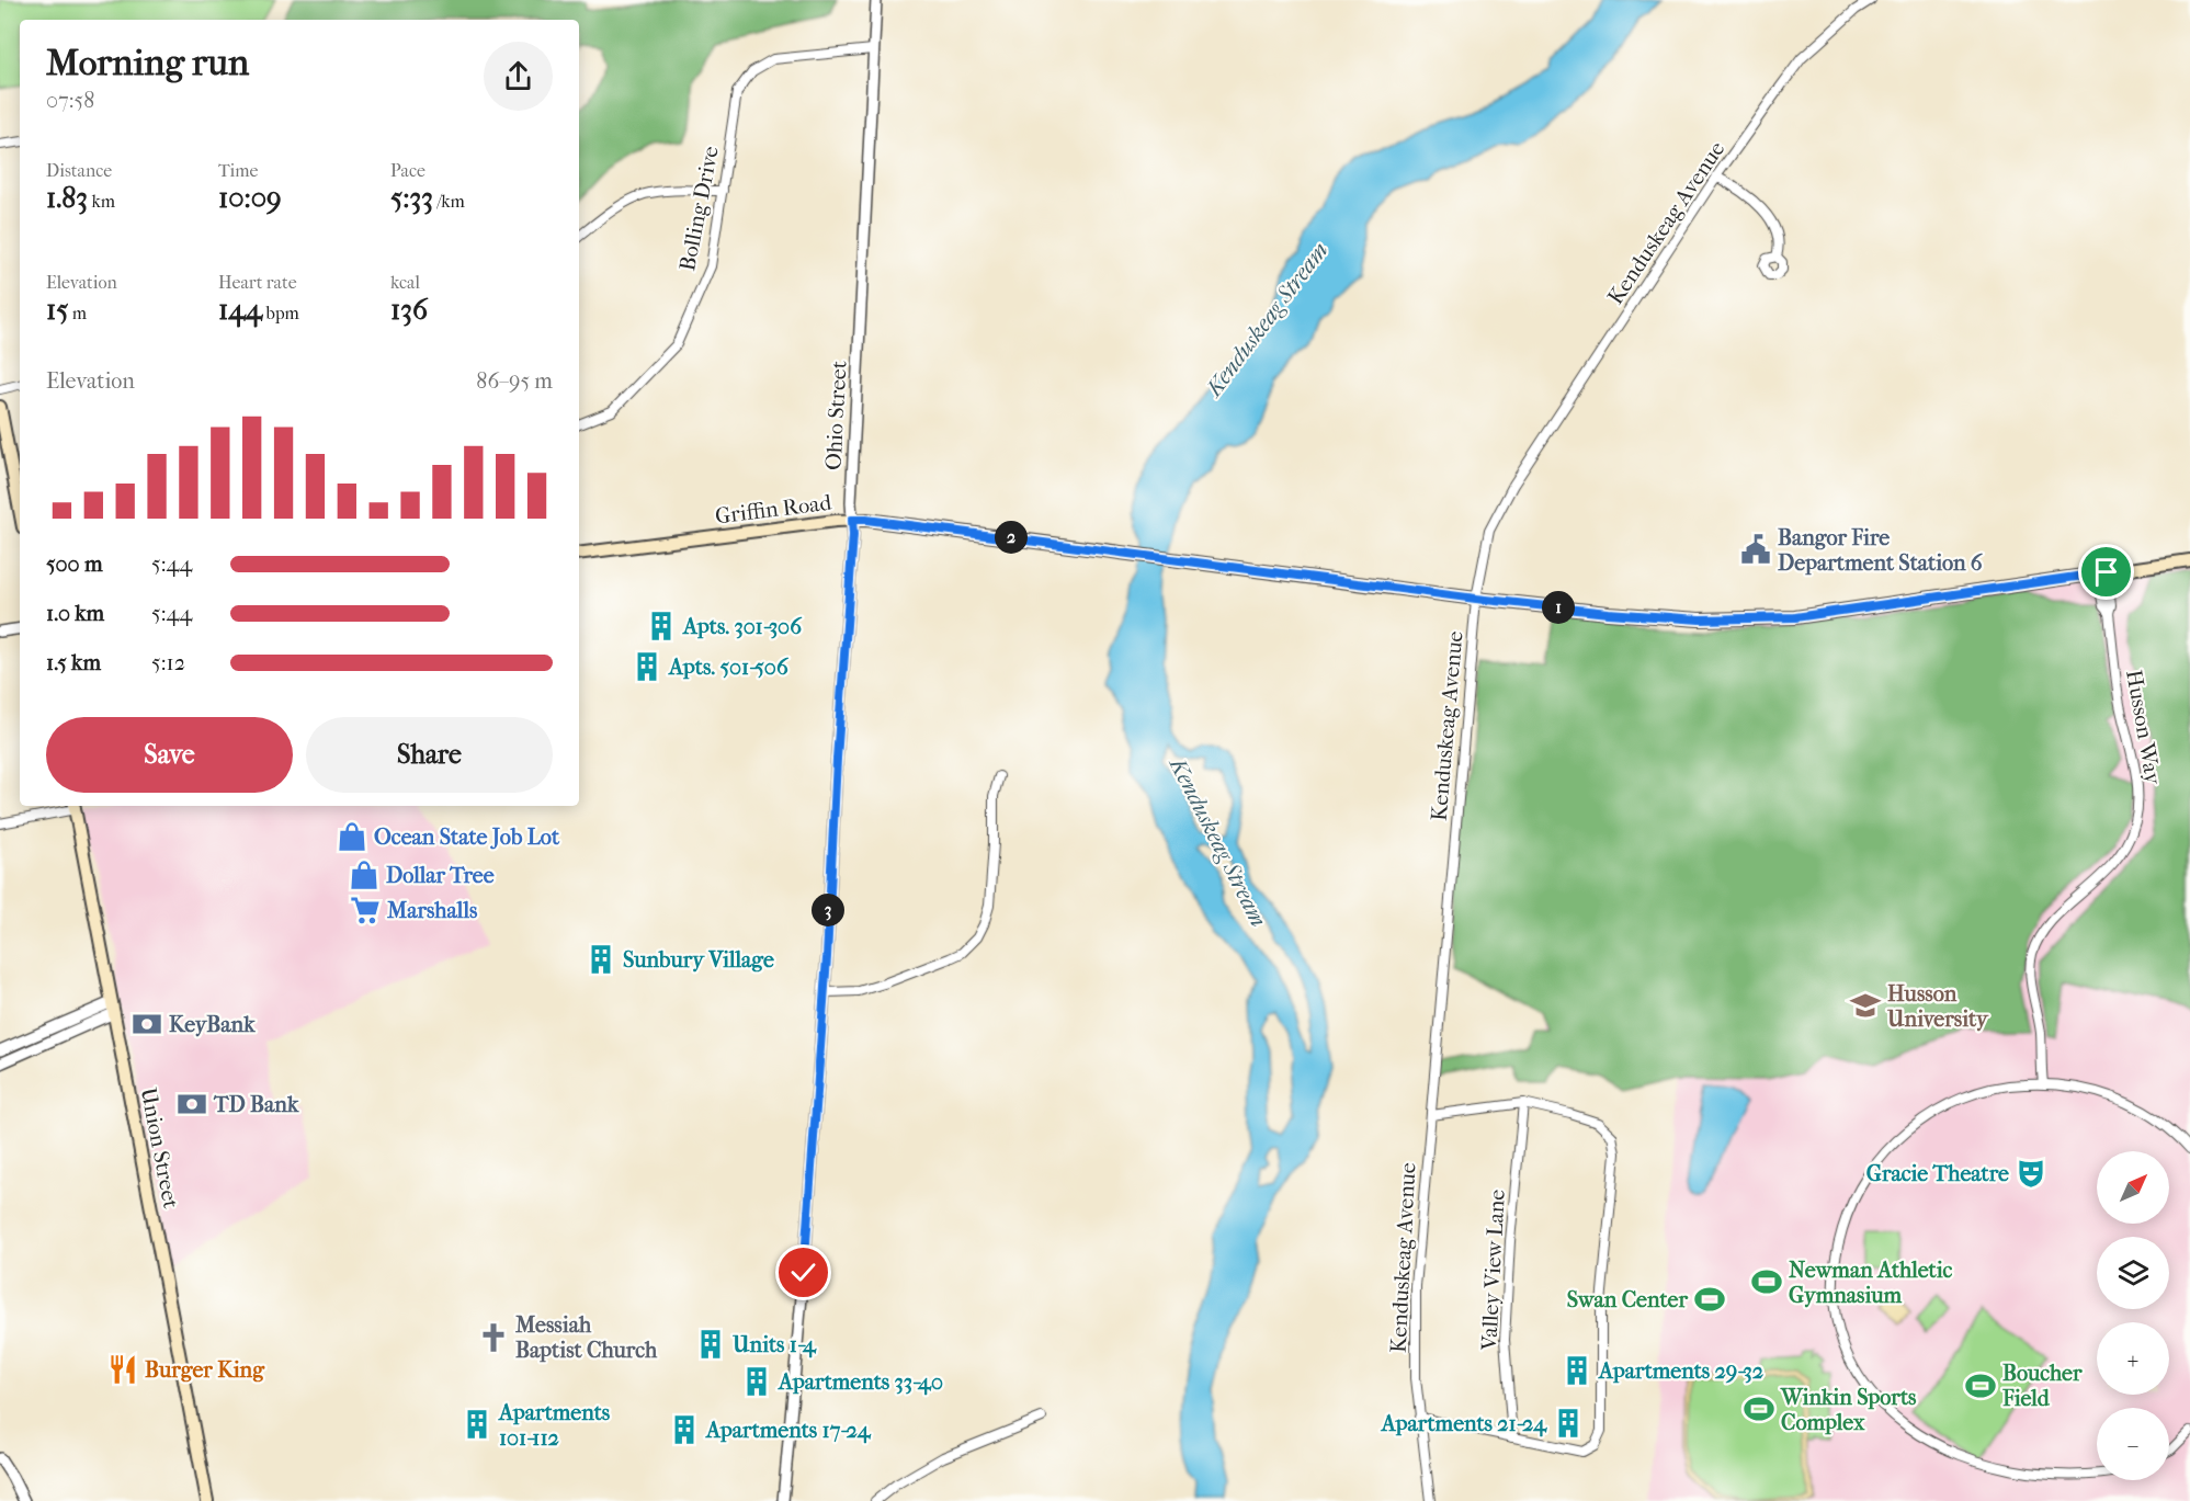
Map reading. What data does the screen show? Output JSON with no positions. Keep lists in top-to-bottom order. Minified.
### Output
{"streets":{"main road":["Griffin Road","Union Street"],"street":["Bolling Drive","Kenduskeag Avenue","Ohio Street","Husson Way","Valley View Lane"]},"crossings":[["Bolling Drive","Ohio Street"],["Kenduskeag Avenue","Griffin Road"],["Ohio Street","Griffin Road"],["Griffin Road","Husson Way"]],"water":["Kenduskeag Stream"],"places":{"public building":["Bangor Fire Department Station 6"],"building":["Apts. 301-306","Apts. 501-506","Sunbury Village","Units 1-4","Apartments 29-32","Apartments 33-40","Apartments 21-24","Apartments 101-112","Apartments 17-24"],"shop":["Ocean State Job Lot","Dollar Tree"],"supermarket":["Marshalls"],"school or university":["Husson University"],"bank":["KeyBank","TD Bank"],"theatre":["Gracie Theatre"],"sports":["Newman Athletic Gymnasium","Swan Center","Boucher Field","Winkin Sports Complex"],"church":["Messiah Baptist Church"],"restaurant":["Burger King"]},"north":"top right","page":{"heading":["Morning run","07:58"],"stats":[["Distance","1.83 km"],["Time","10:09"],["Pace","5:33 /km"],["Elevation","15 m"],["Heart rate","144 bpm"],["kcal","136"]],"chart":["Elevation","86–95 m"],"pins":["2","1","3"],"list":[{"name":"500 m","note":"5:44"},{"name":"1.0 km","note":"5:44"},{"name":"1.5 km","note":"5:12"}],"buttons":["Save","Share"],"map_buttons":["+","−"]}}
